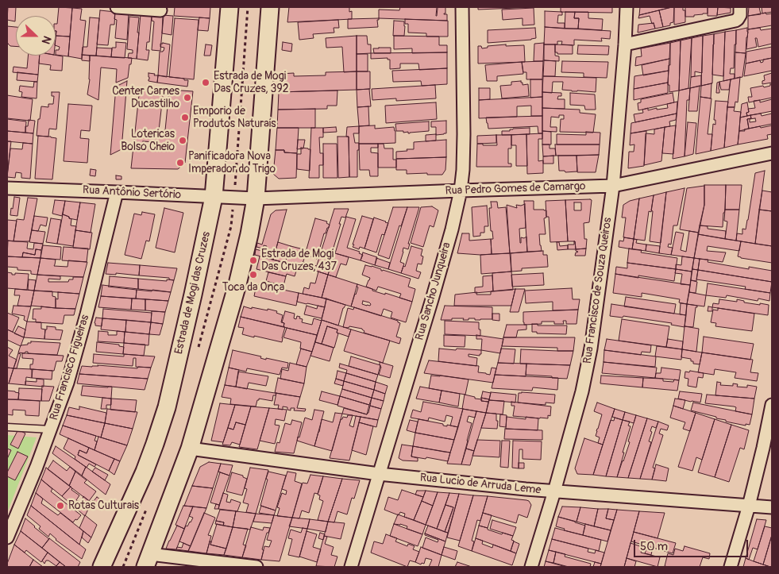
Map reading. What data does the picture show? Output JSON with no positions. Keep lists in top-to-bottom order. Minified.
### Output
{"streets":{"main road":["Estrada de Mogi das Cruzes"],"street":["Rua Pedro Gomes de Camargo","Rua Antônio Sertório","Rua Francisco de Souza Queiros","Rua Sancho Junqueira","Rua Francisco Figueiras","Rua Lucio de Arruda Leme"]},"crossings":[["Rua Pedro Gomes de Camargo","Rua Antônio Sertório"],["Rua Pedro Gomes de Camargo","Rua Francisco de Souza Queiros"],["Rua Pedro Gomes de Camargo","Rua Sancho Junqueira"],["Rua Antônio Sertório","Estrada de Mogi das Cruzes"],["Rua Antônio Sertório","Rua Francisco Figueiras"],["Rua Francisco de Souza Queiros","Rua Lucio de Arruda Leme"],["Rua Sancho Junqueira","Rua Lucio de Arruda Leme"]],"places":["Estrada de Mogi Das Cruzes, 392","Center Carnes Ducastilho","Emporio de Produtos Naturais","Lotericas Bolso Cheio","Panificadora Nova Imperador do Trigo","Estrada de Mogi Das Cruzes, 437","Toca da Onça","Rotas Culturais"],"scale_bar":"50 m","north":"right"}
